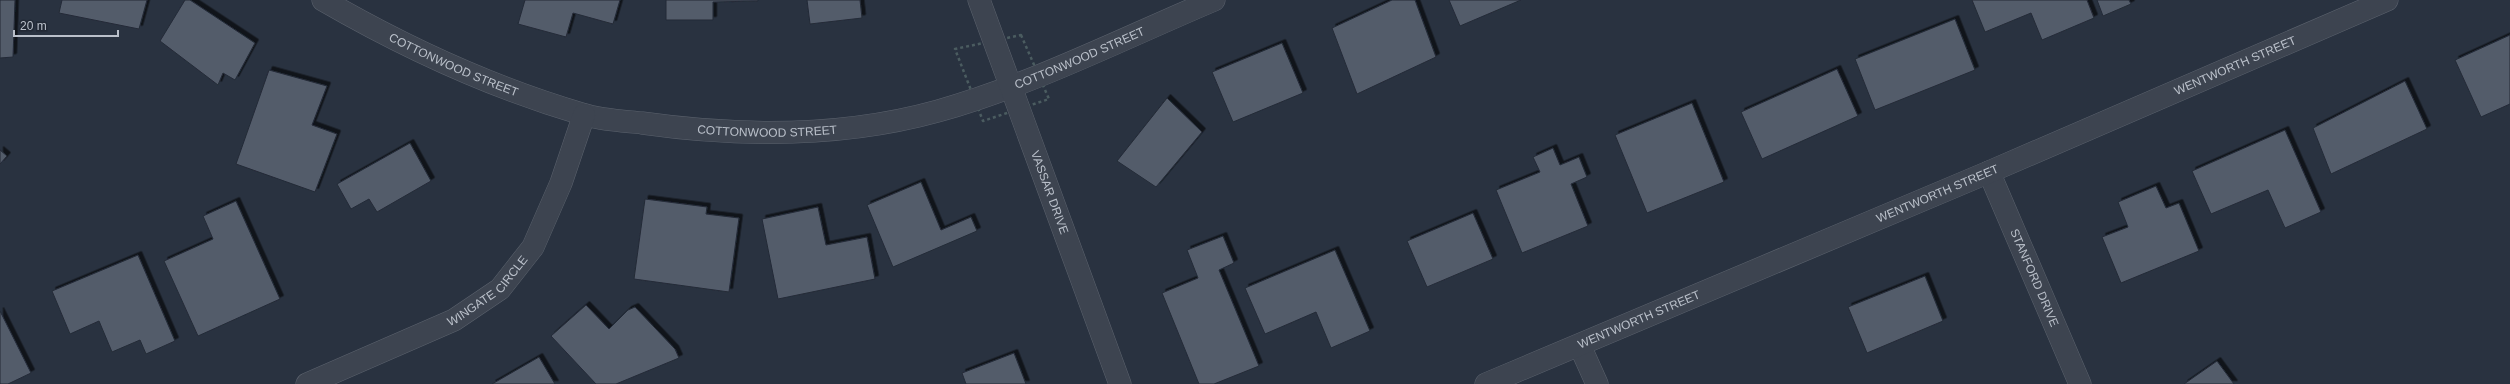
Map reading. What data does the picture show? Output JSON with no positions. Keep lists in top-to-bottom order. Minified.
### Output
{"streets":{"street":["COTTONWOOD STREET","WENTWORTH STREET","VASSAR DRIVE","STANFORD DRIVE","WINGATE CIRCLE"]},"crossings":[["COTTONWOOD STREET","VASSAR DRIVE"],["COTTONWOOD STREET","WINGATE CIRCLE"],["WENTWORTH STREET","STANFORD DRIVE"]],"scale_bar":"20 m"}
